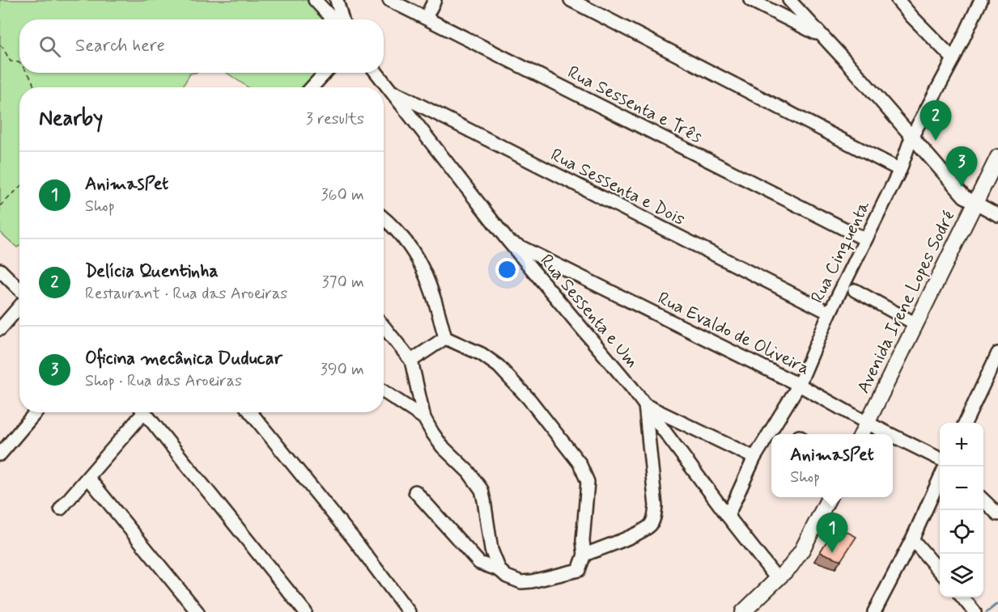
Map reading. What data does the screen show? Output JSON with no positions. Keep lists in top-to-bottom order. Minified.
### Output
{"streets":{"main road":["Avenida Irene Lopes Sodré"],"street":["Rua Sessenta e Três","Rua Sessenta e Dois","Rua Cinquenta","Rua Sessenta e Um","Rua Evaldo de Oliveira"]},"crossings":[["Rua Sessenta e Três","Rua Cinquenta"],["Rua Sessenta e Dois","Rua Cinquenta"],["Rua Sessenta e Dois","Rua Sessenta e Um"],["Rua Cinquenta","Rua Sessenta e Um"],["Rua Cinquenta","Rua Evaldo de Oliveira"],["Avenida Irene Lopes Sodré","Rua Evaldo de Oliveira"],["Rua Sessenta e Um","Rua Evaldo de Oliveira"]],"page":{"search":"Search here","heading":["Nearby","3 results"],"pins":["2","3","1"],"list":[{"mark":"1","name":"AnimasPet","note":"Shop","value":"360 m"},{"mark":"2","name":"Delícia Quentinha","note":"Restaurant · Rua das Aroeiras","value":"370 m"},{"mark":"3","name":"Oficina mecânica Duducar","note":"Shop · Rua das Aroeiras","value":"390 m"}],"map_buttons":["+","−"],"popup":["AnimasPet","Shop"]}}
